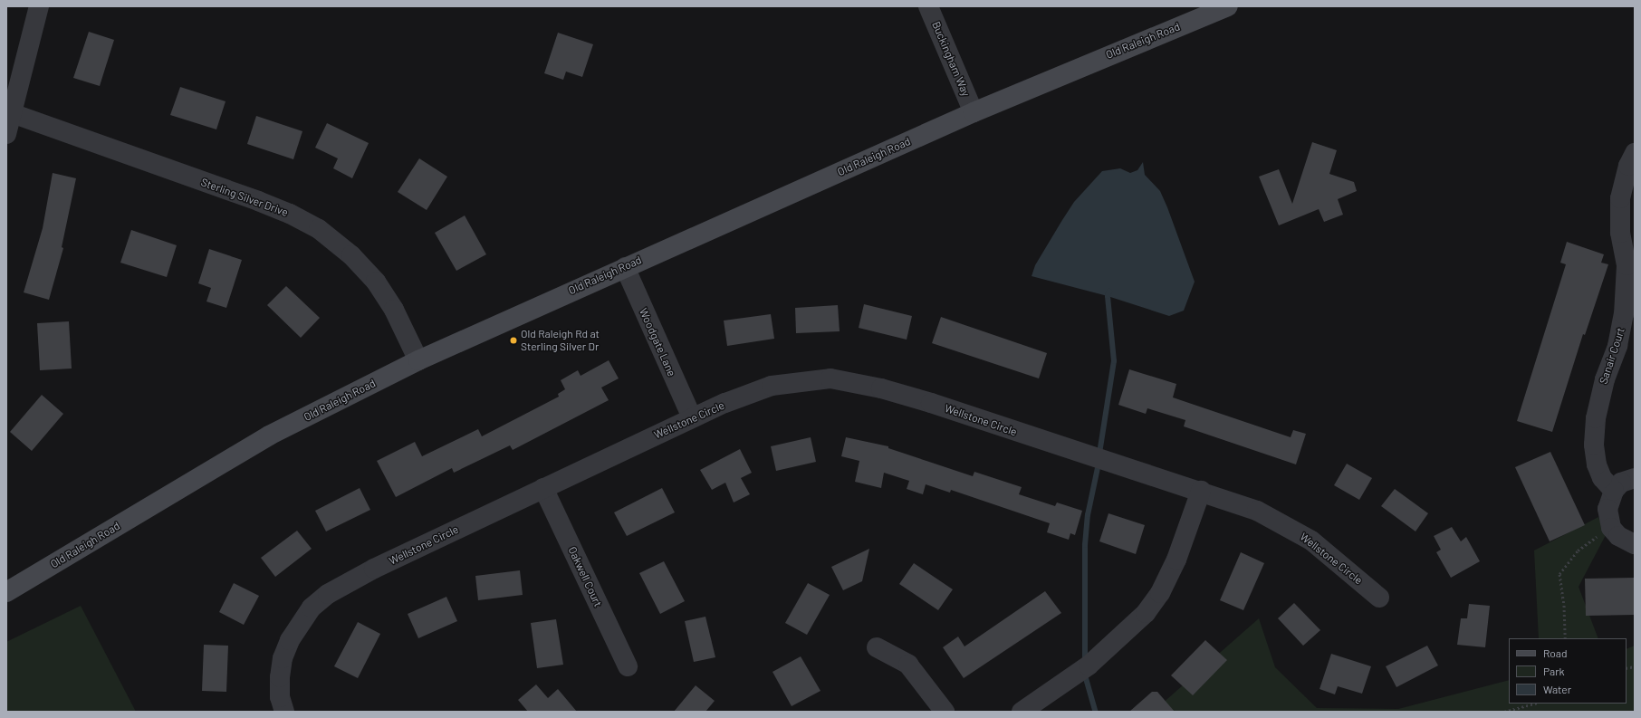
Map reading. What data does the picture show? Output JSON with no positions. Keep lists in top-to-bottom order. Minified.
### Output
{"streets":{"main road":["Old Raleigh Road"],"street":["Buckingham Way","Sterling Silver Drive","Woodgate Lane","Sanair Court","Wellstone Circle","Oakwell Court"]},"crossings":[["Old Raleigh Road","Buckingham Way"],["Old Raleigh Road","Sterling Silver Drive"],["Old Raleigh Road","Woodgate Lane"],["Woodgate Lane","Wellstone Circle"],["Wellstone Circle","Oakwell Court"]],"places":["Old Raleigh Rd at Sterling Silver Dr"],"legend":["Road","Park","Water"]}
